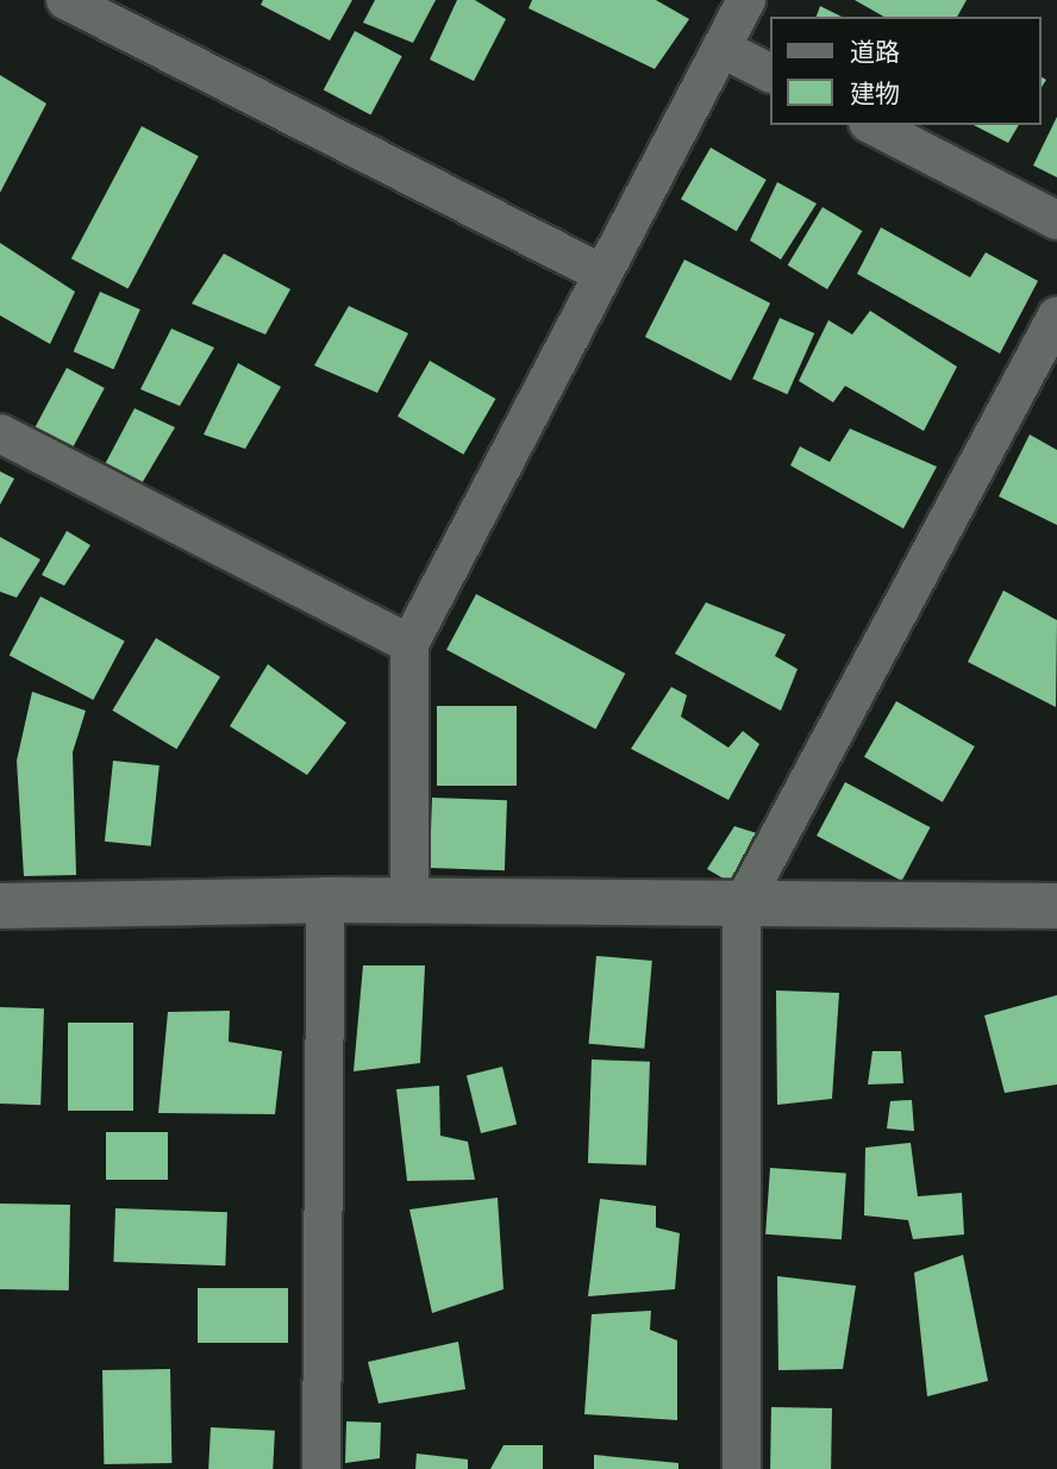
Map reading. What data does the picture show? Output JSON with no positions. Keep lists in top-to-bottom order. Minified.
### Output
{"legend":["道路","建物"]}
